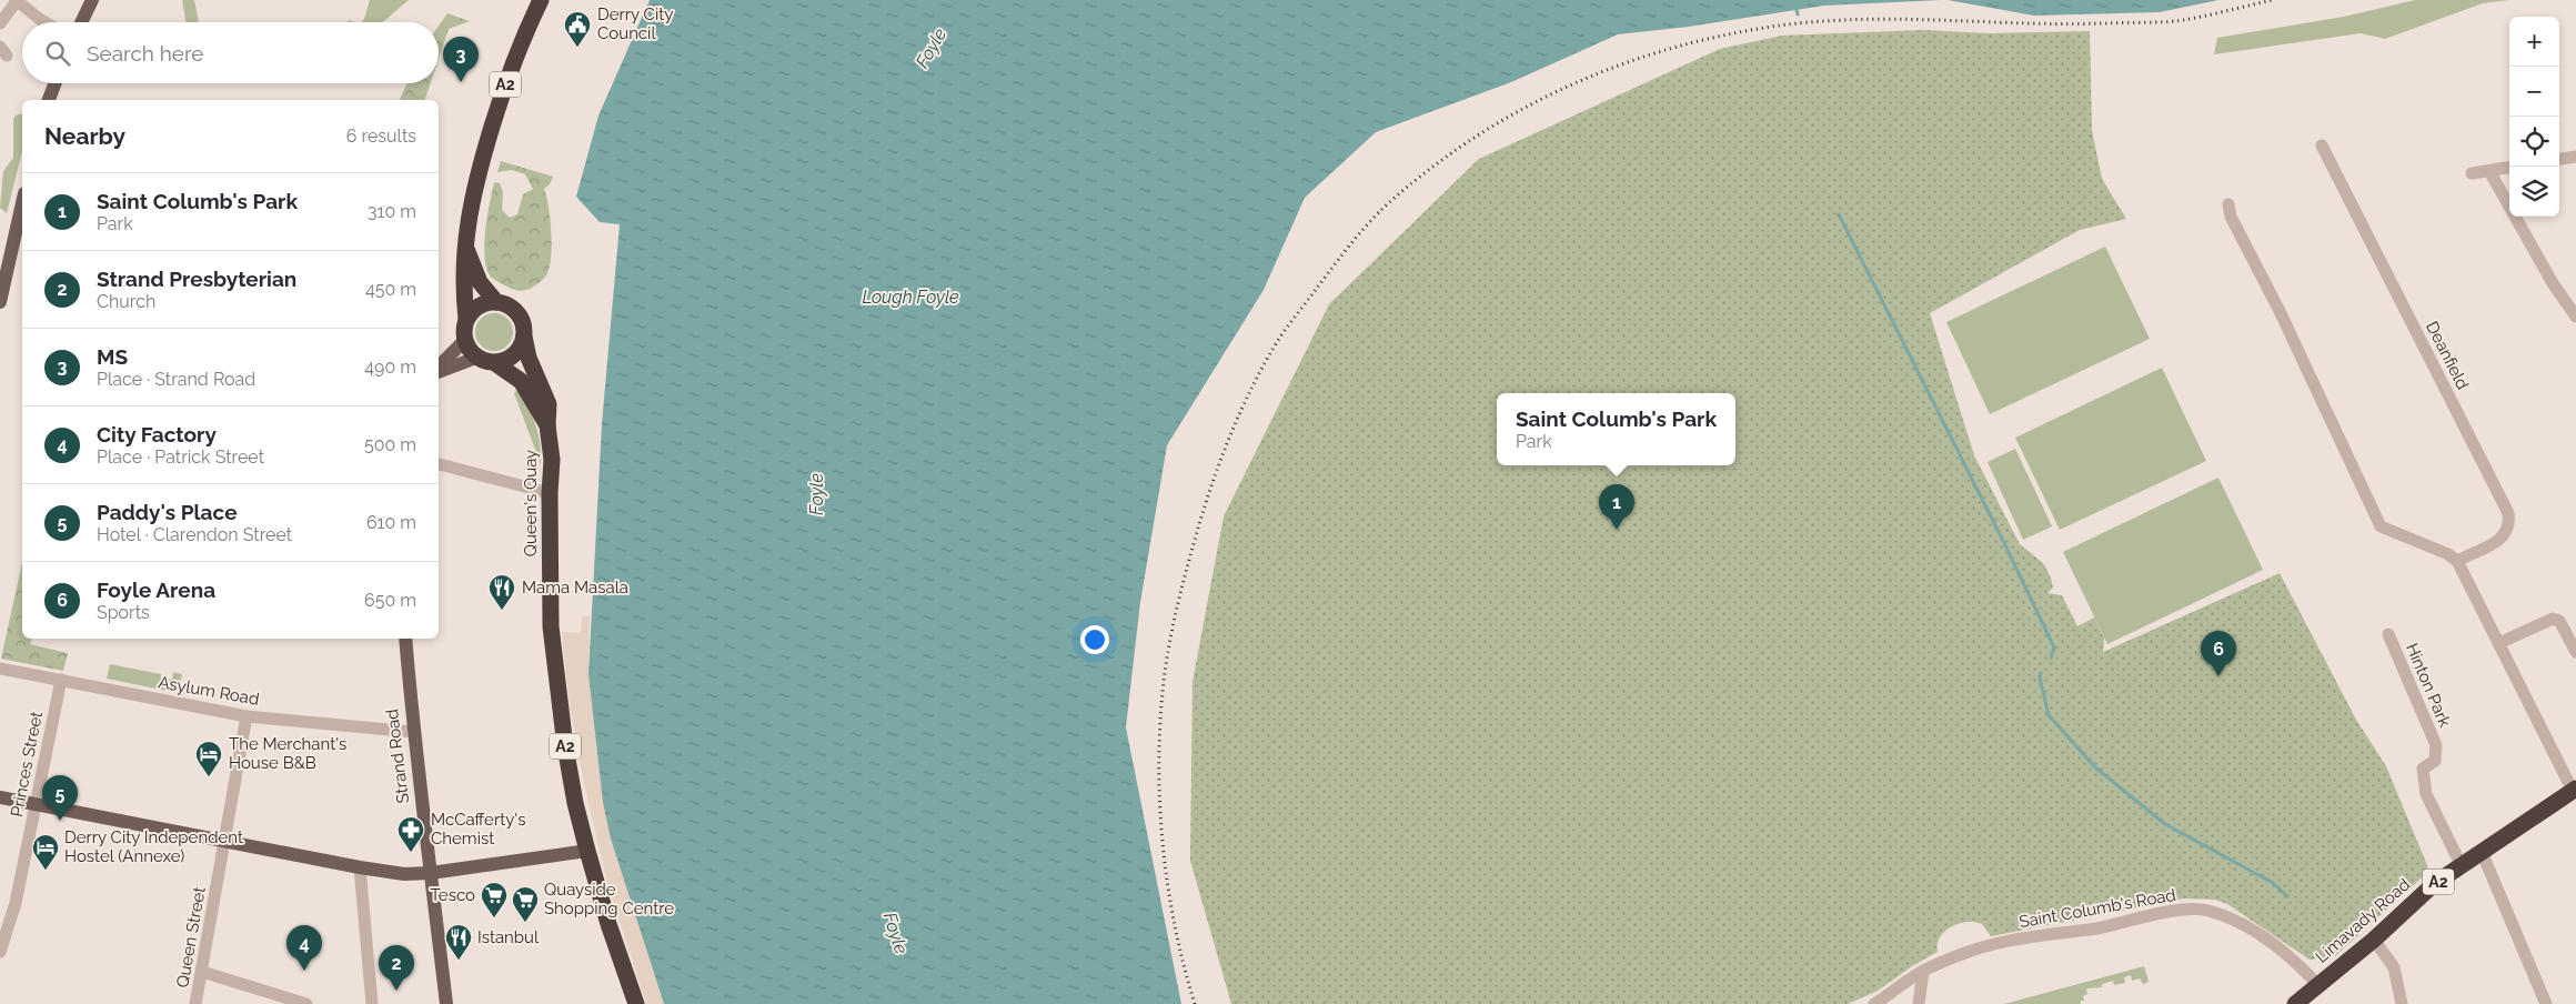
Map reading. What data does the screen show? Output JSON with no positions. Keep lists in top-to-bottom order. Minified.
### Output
{"streets":{"highway":["A2","Queen's Quay","Limavady Road"],"main road":["Strand Road"],"street":["Deanfield","Hinton Park","Asylum Road","Princes Street","Saint Columb's Road","Queen Street"]},"crossings":[["A2","Queen's Quay"],["Hinton Park","Limavady Road"],["Asylum Road","Strand Road"],["Asylum Road","Princes Street"],["Asylum Road","Queen Street"],["Saint Columb's Road","Limavady Road"]],"water":["Foyle","Lough Foyle"],"places":{"public building":["Derry City Council"],"restaurant":["Mama Masala","Istanbul"],"hotel":["The Merchant's House B&B","Derry City Independent Hostel (Annexe)"],"pharmacy":["McCafferty's Chemist"],"supermarket":["Tesco","Quayside Shopping Centre"]},"page":{"map_buttons":["+","−"],"search":"Search here","pins":["3","1","6","5","4","2"],"heading":["Nearby","6 results"],"list":[{"mark":"1","name":"Saint Columb's Park","note":"Park","value":"310 m"},{"mark":"2","name":"Strand Presbyterian","note":"Church","value":"450 m"},{"mark":"3","name":"MS","note":"Place · Strand Road","value":"490 m"},{"mark":"4","name":"City Factory","note":"Place · Patrick Street","value":"500 m"},{"mark":"5","name":"Paddy's Place","note":"Hotel · Clarendon Street","value":"610 m"},{"mark":"6","name":"Foyle Arena","note":"Sports","value":"650 m"}],"popup":["Saint Columb's Park","Park"]}}
